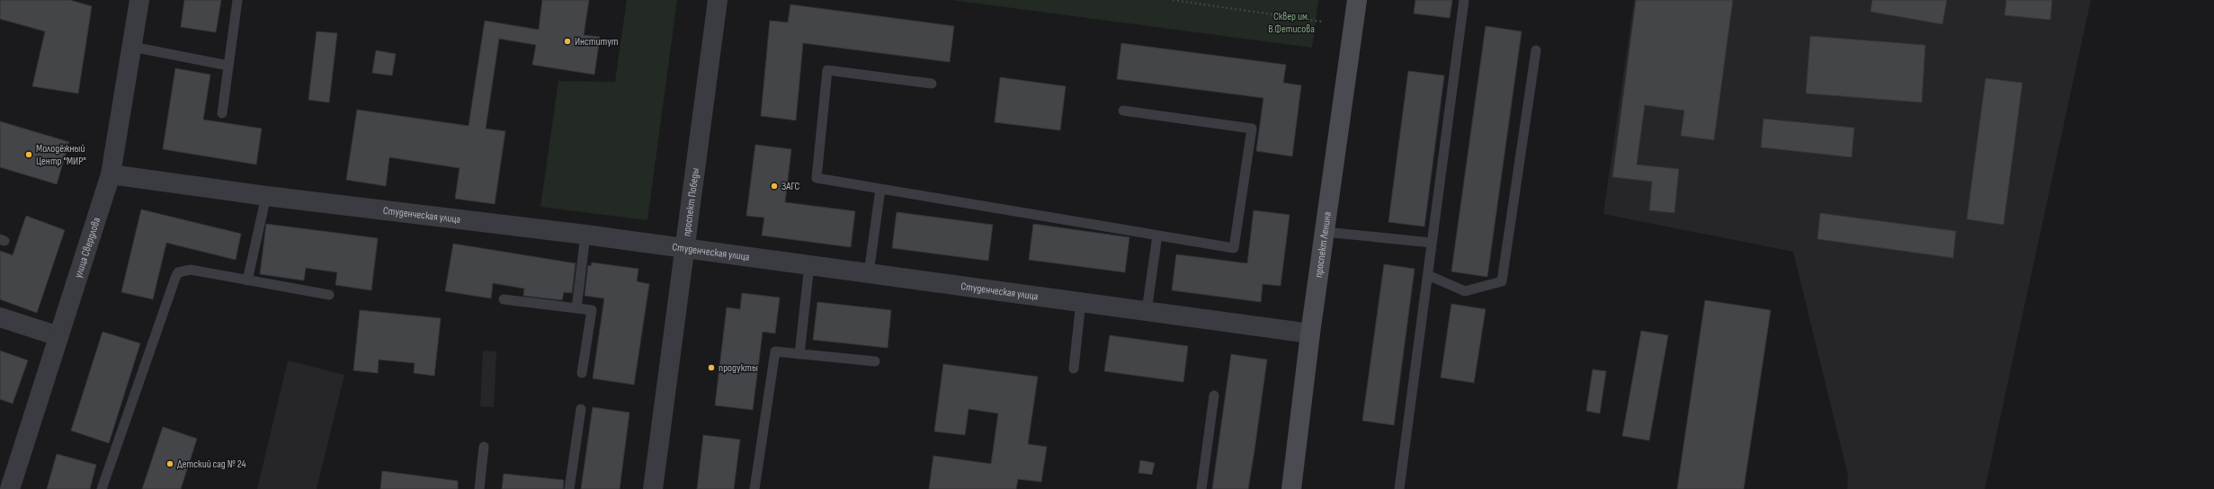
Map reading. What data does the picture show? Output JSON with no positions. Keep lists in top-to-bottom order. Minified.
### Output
{"streets":{"street":["проспект Победы","Студенческая улица","проспект Ленина","улица Свердлова"]},"crossings":[["проспект Победы","Студенческая улица"],["Студенческая улица","проспект Ленина"],["Студенческая улица","улица Свердлова"]],"parks":["Сквер им. В.Фетисова"],"places":["Институт","Молодёжный Центр \"МИР\"","ЗАГС","продукты","Детский сад № 24"]}
